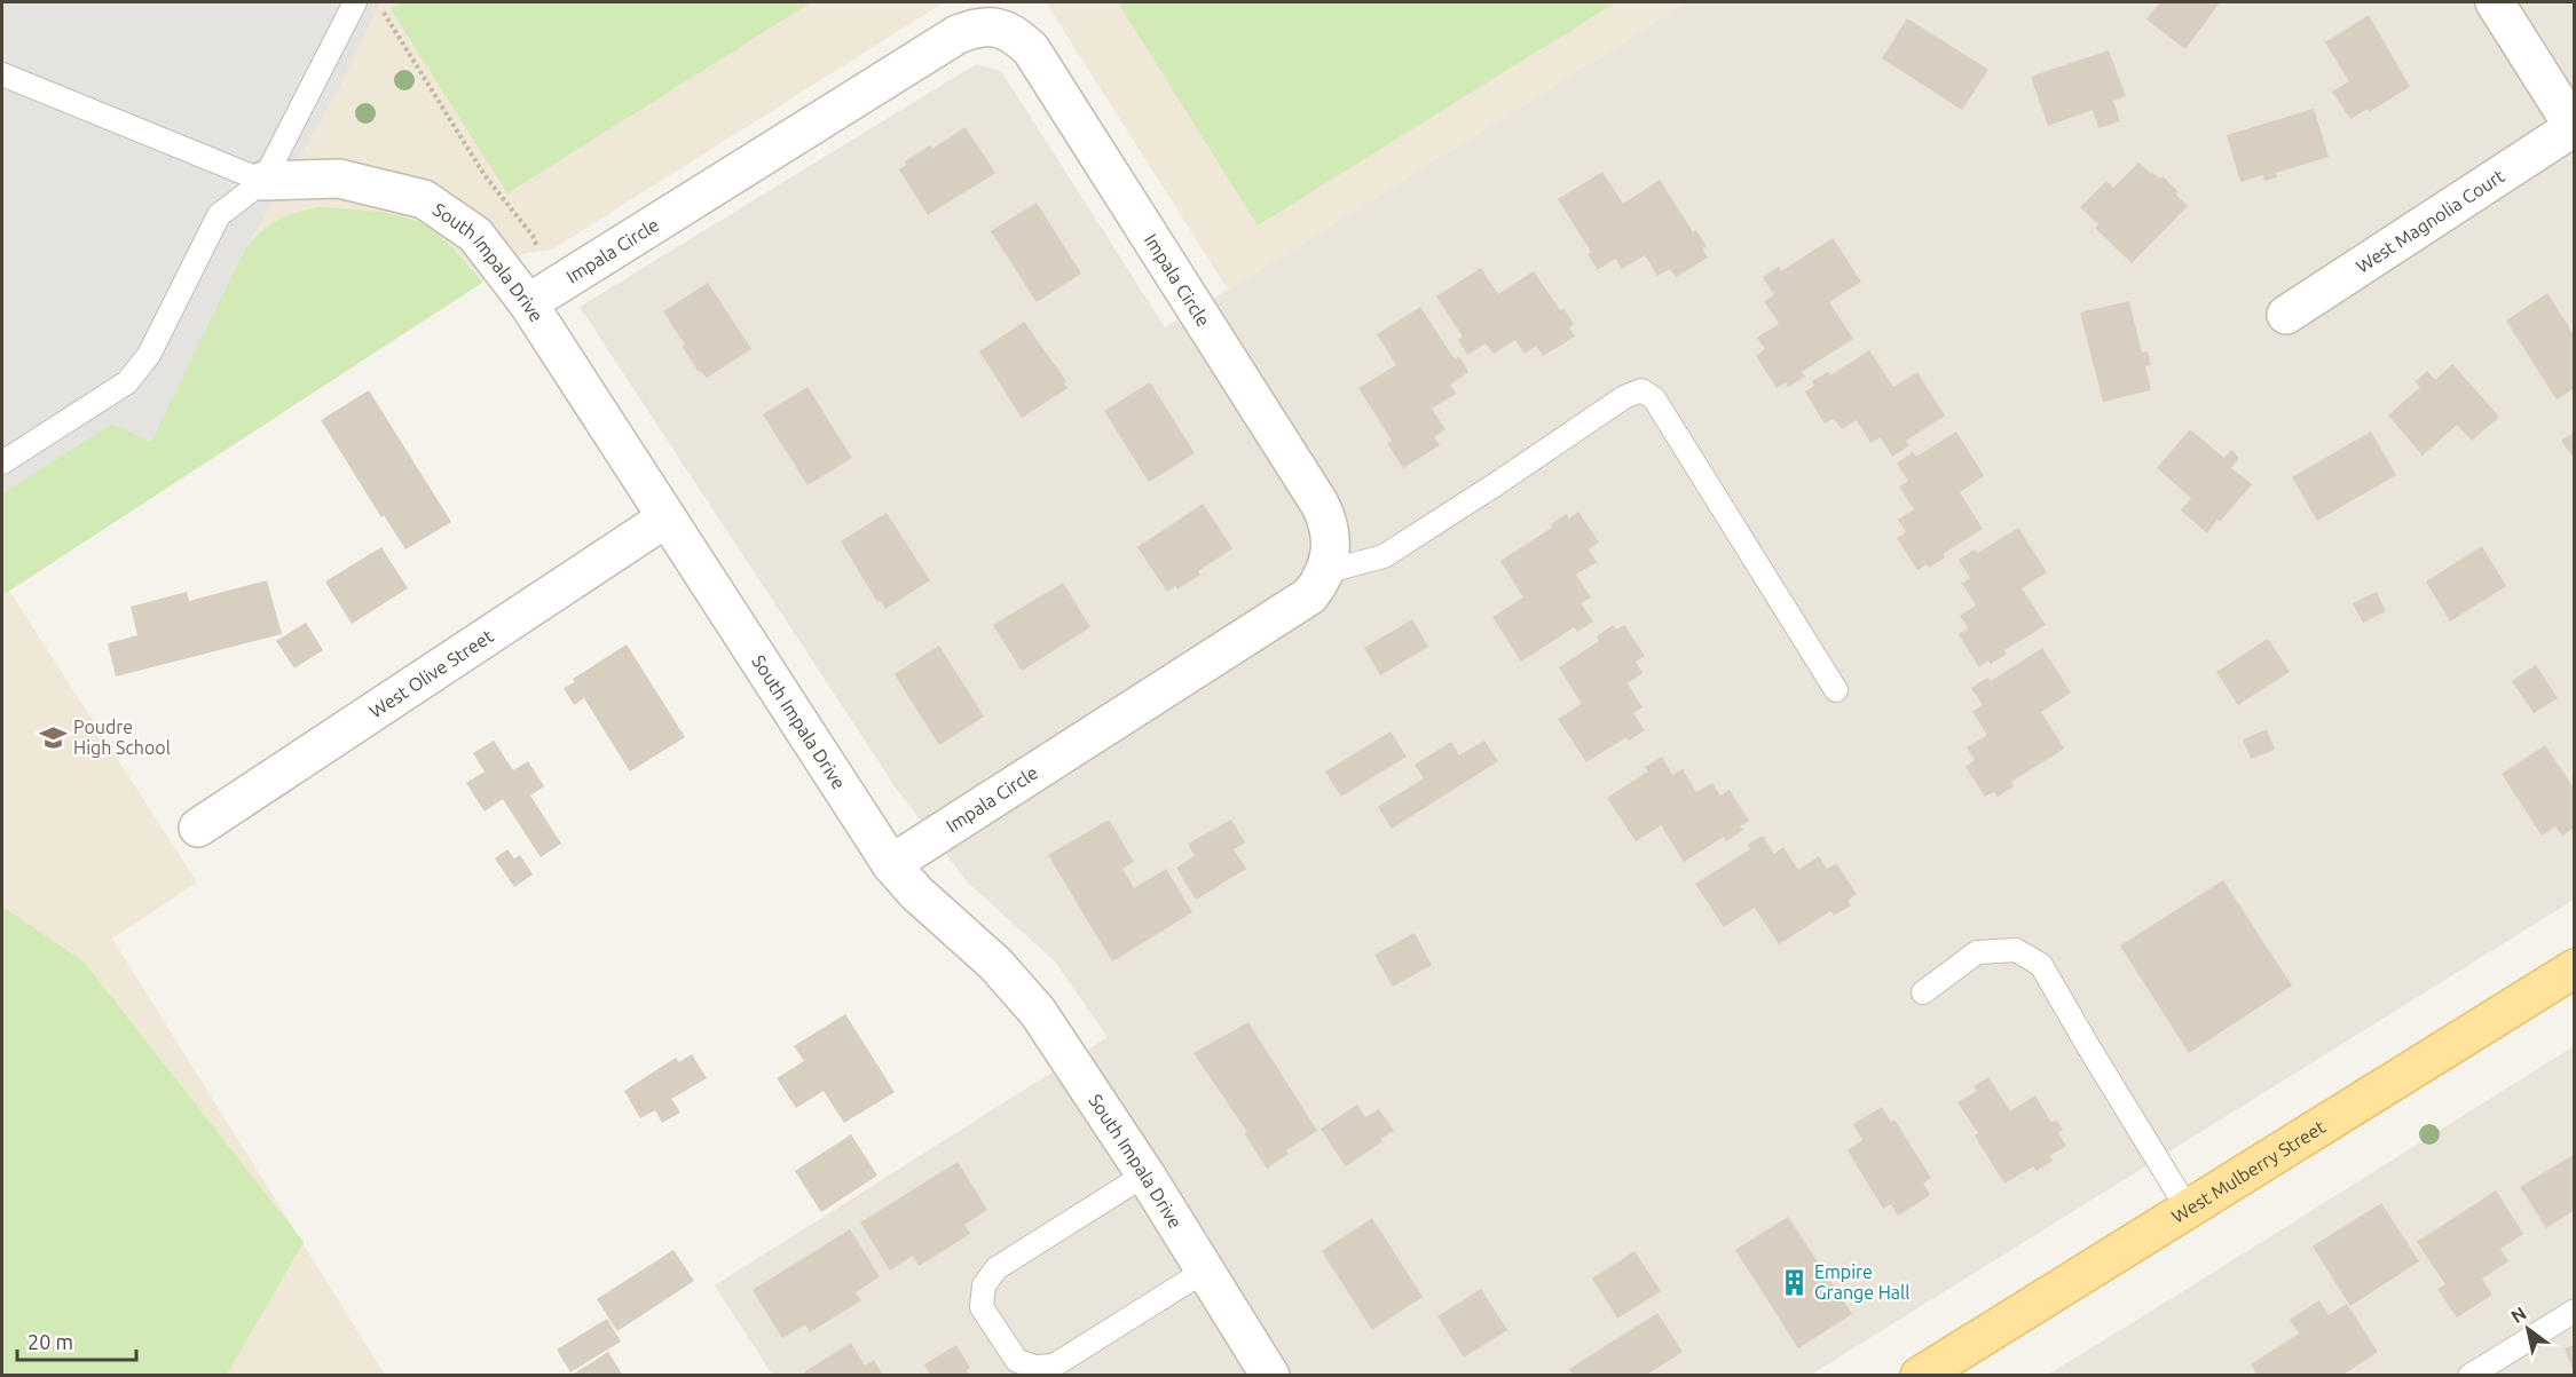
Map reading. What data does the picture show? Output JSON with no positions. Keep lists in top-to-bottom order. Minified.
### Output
{"streets":{"main road":["West Mulberry Street"],"street":["West Magnolia Court","Impala Circle","South Impala Drive","West Olive Street"]},"crossings":[["Impala Circle","South Impala Drive"],["South Impala Drive","West Olive Street"]],"places":{"school or university":["Poudre High School"],"building":["Empire Grange Hall"]},"scale_bar":"20 m","north":"top left"}
